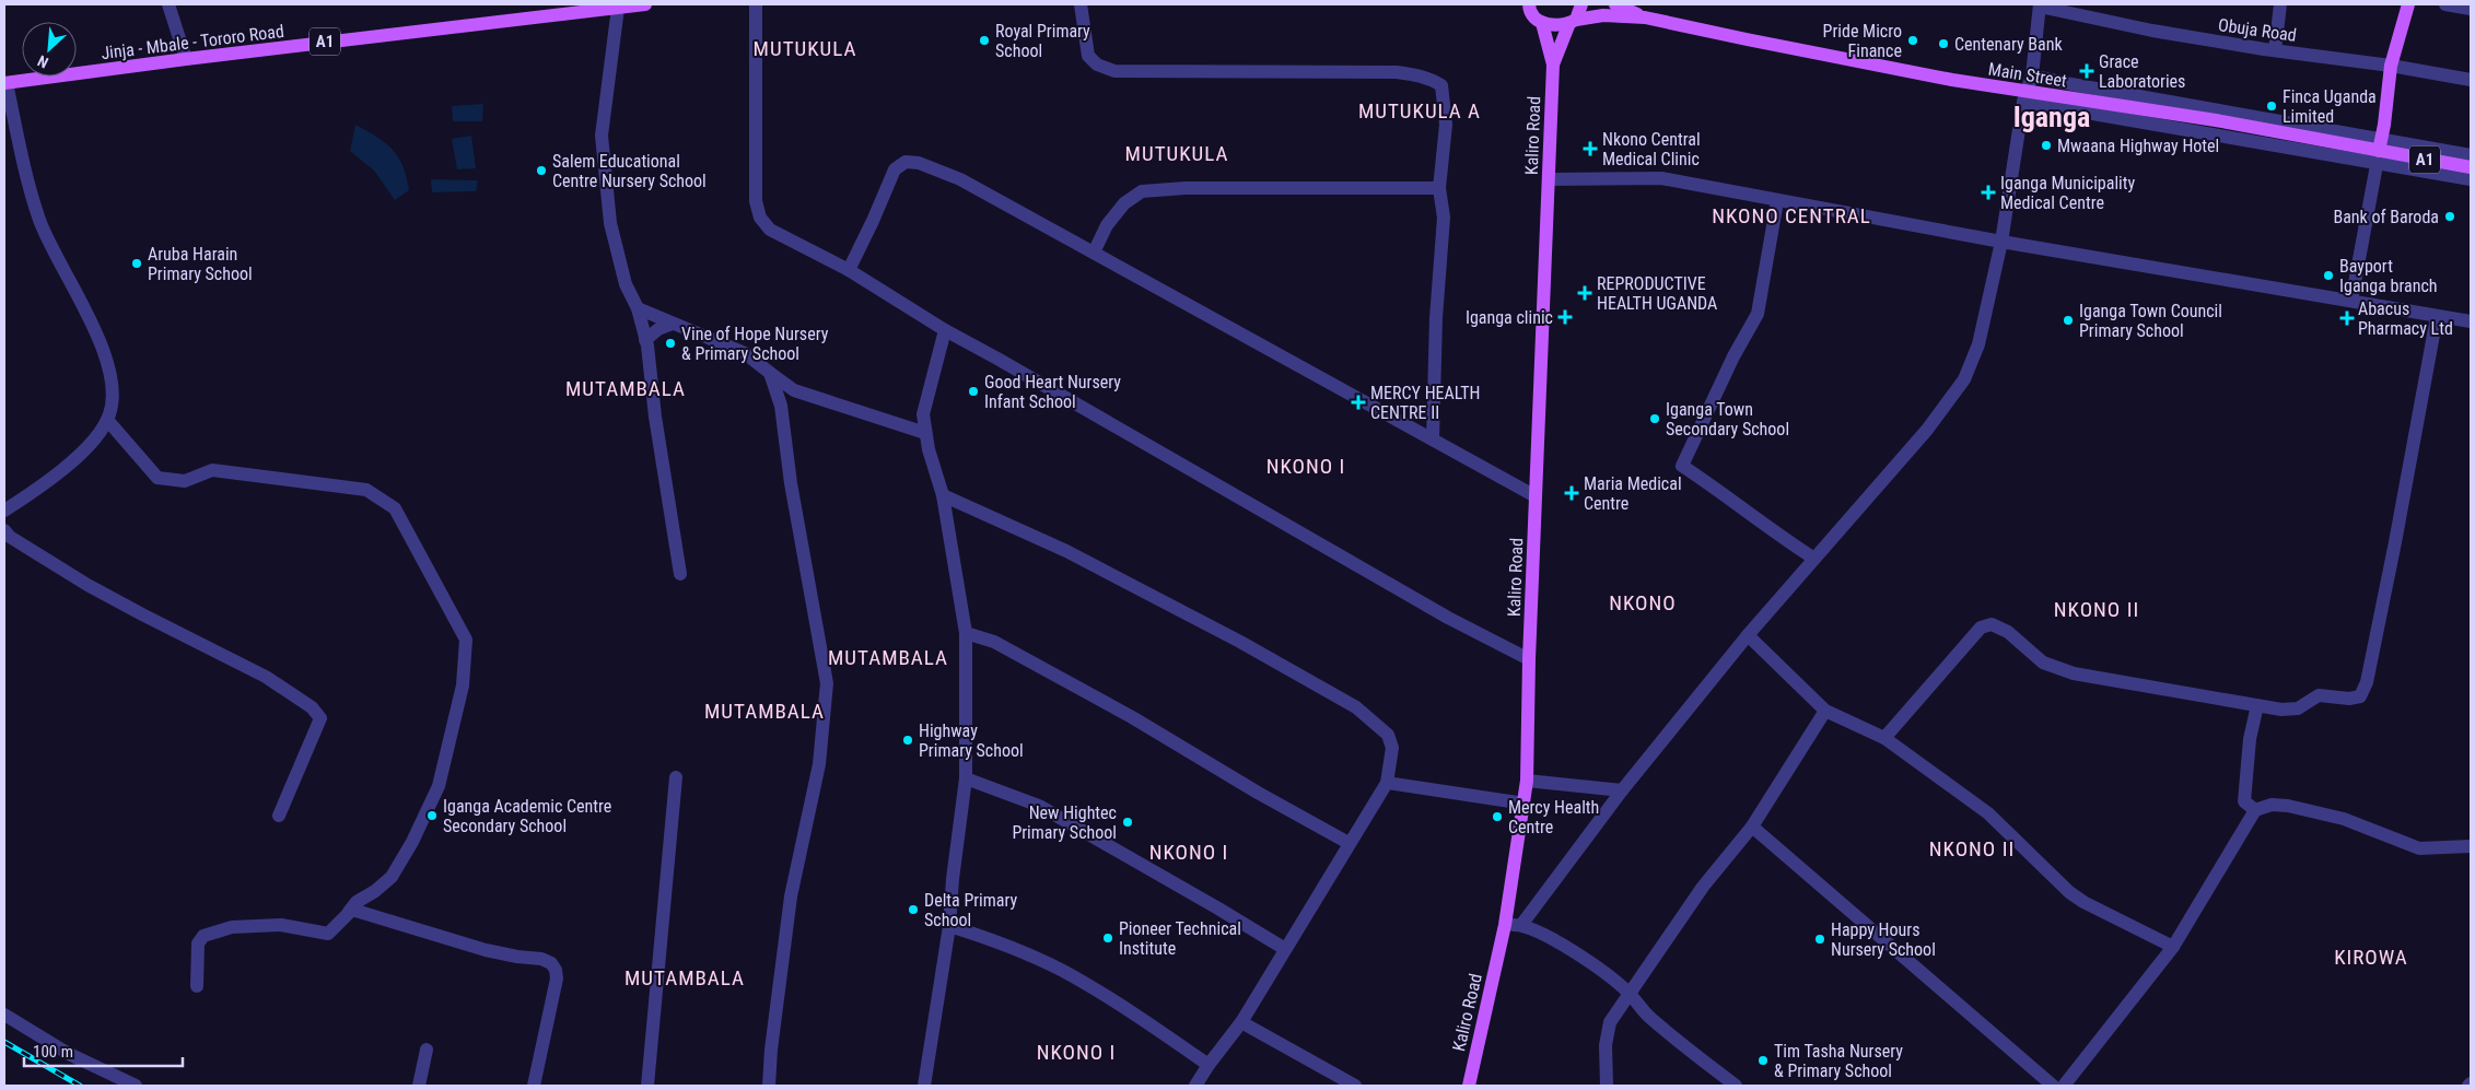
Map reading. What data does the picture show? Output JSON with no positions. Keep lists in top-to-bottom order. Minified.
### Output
{"streets":{"main road":["Jinja - Mbale - Tororo Road","A1","Main Street","Kaliro Road"],"street":["Obuja Road"]},"crossings":[["A1","Main Street"],["A1","Kaliro Road"]],"districts":["MUTUKULA","MUTUKULA A","Iganga","MUTUKULA","NKONO CENTRAL","MUTAMBALA","NKONO I","NKONO","NKONO II","MUTAMBALA","MUTAMBALA","NKONO II","NKONO I","KIROWA","MUTAMBALA","NKONO I"],"places":{"other":["Royal Primary School","Pride Micro Finance","Centenary Bank","Finca Uganda Limited","Mwaana Highway Hotel","Salem Educational Centre Nursery School","Bank of Baroda","Aruba Harain Primary School","Bayport Iganga branch","Iganga Town Council Primary School","Vine of Hope Nursery & Primary School","Good Heart Nursery Infant School","Iganga Town Secondary School","Highway Primary School","Iganga Academic Centre Secondary School","Mercy Health Centre","New Hightec Primary School","Delta Primary School","Pioneer Technical Institute","Happy Hours Nursery School","Tim Tasha Nursery & Primary School"],"health":["Grace Laboratories","Nkono Central Medical Clinic","Iganga Municipality Medical Centre","REPRODUCTIVE HEALTH UGANDA","Iganga clinic","Abacus Pharmacy Ltd","MERCY HEALTH CENTRE II","Maria Medical Centre"]},"scale_bar":"100 m","north":"bottom left"}
